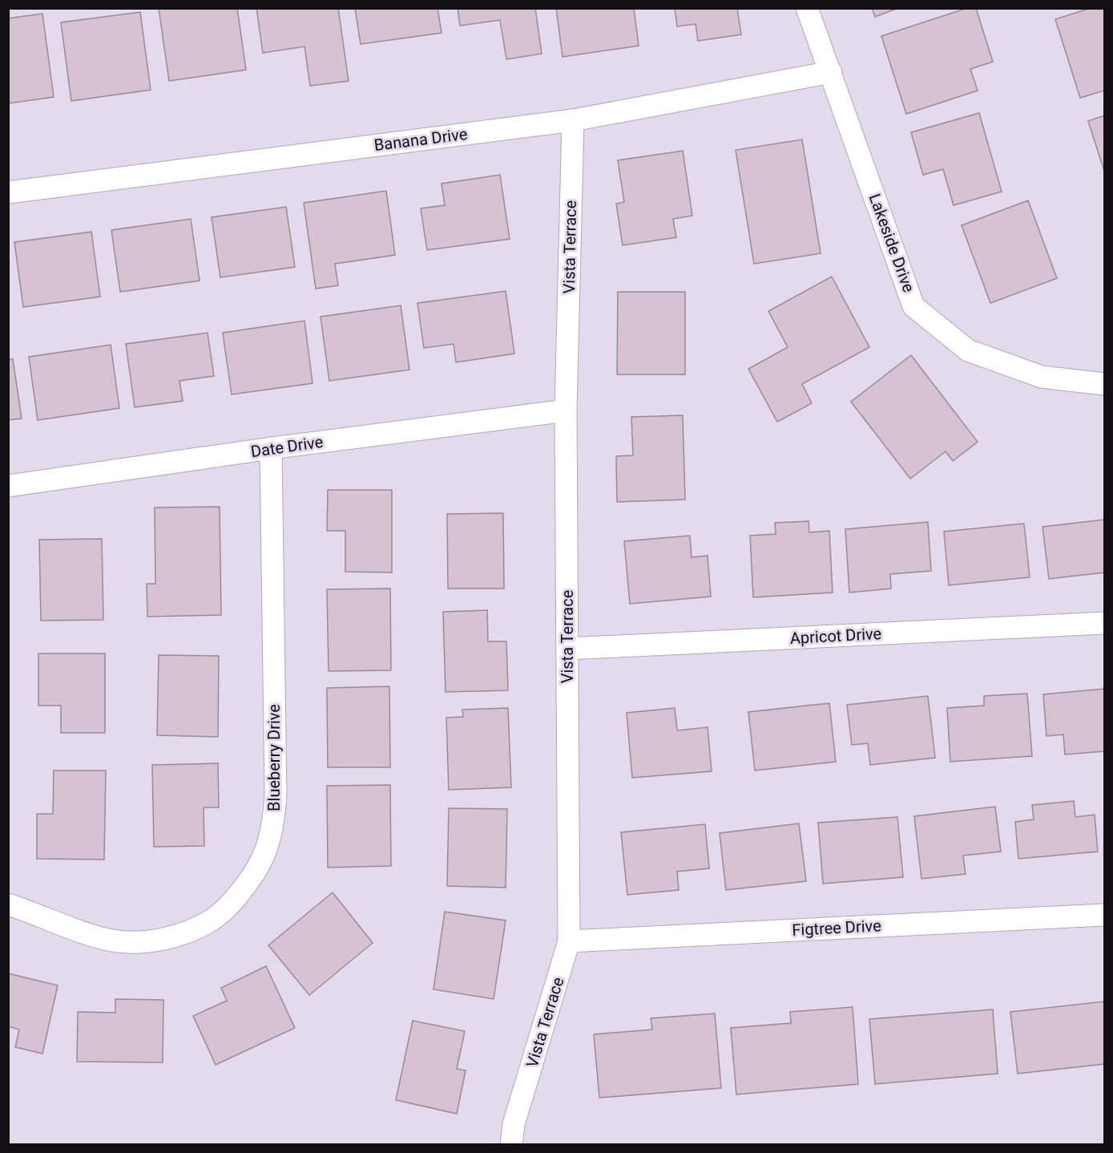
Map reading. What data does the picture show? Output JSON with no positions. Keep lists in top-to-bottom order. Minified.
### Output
{"streets":{"street":["Banana Drive","Lakeside Drive","Vista Terrace","Date Drive","Apricot Drive","Blueberry Drive","Figtree Drive"]},"crossings":[["Banana Drive","Lakeside Drive"],["Banana Drive","Vista Terrace"],["Vista Terrace","Date Drive"],["Vista Terrace","Apricot Drive"],["Vista Terrace","Figtree Drive"],["Date Drive","Blueberry Drive"]]}
